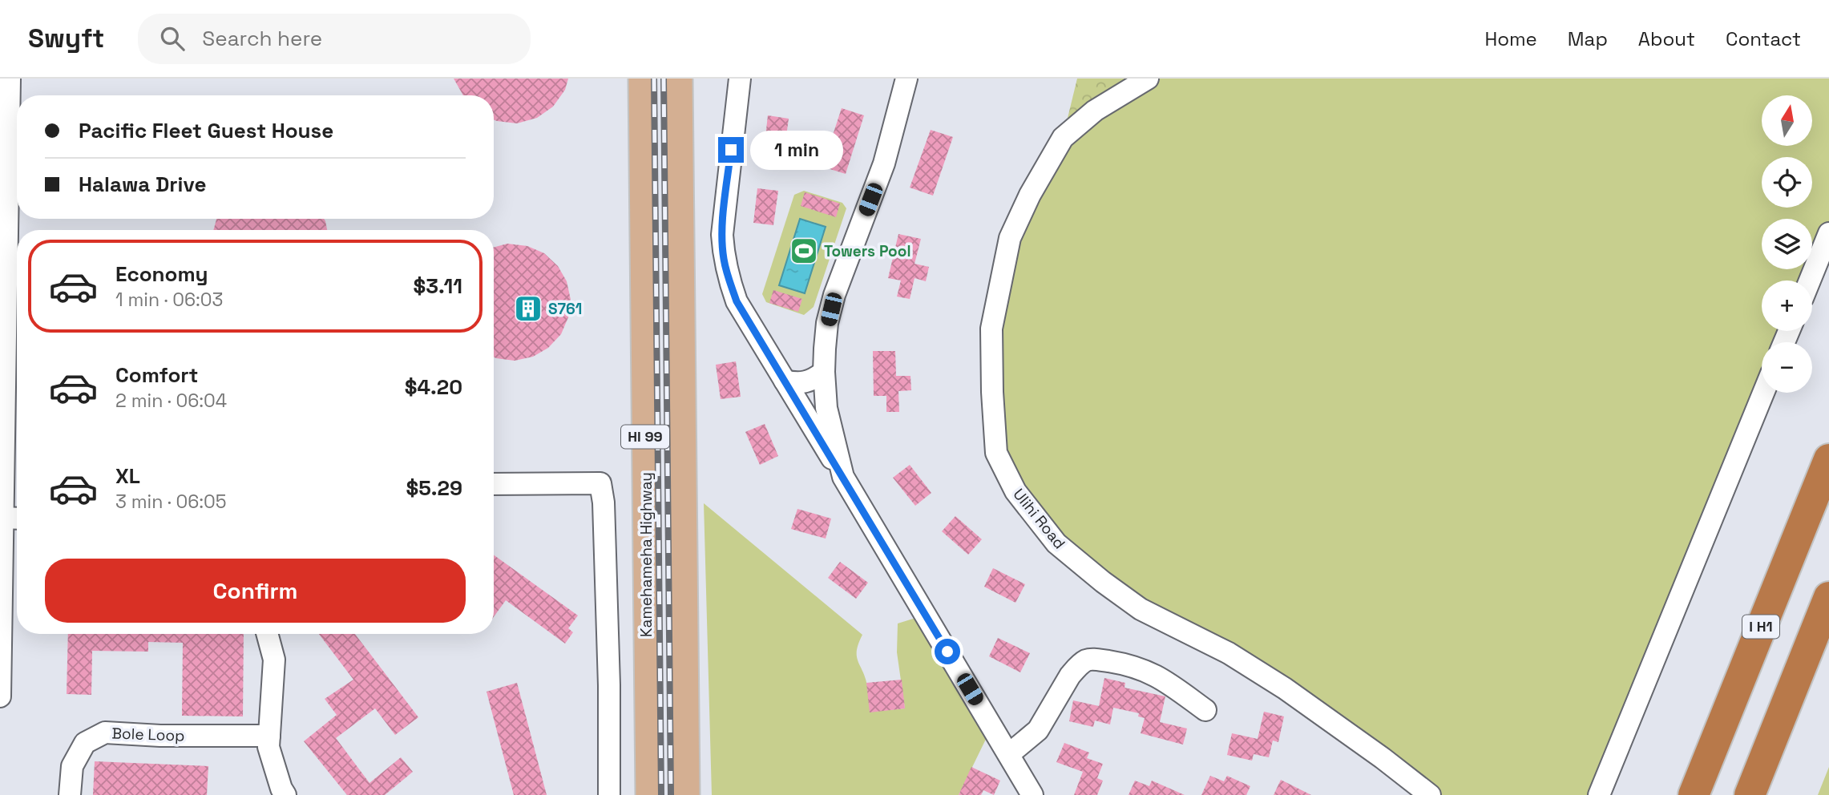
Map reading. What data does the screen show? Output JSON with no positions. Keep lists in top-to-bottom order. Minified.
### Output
{"streets":{"highway":["I H1"],"main road":["HI 99","Kamehameha Highway"],"street":["Ulihi Road","Bole Loop"]},"places":{"sports":["Towers Pool"],"building":["S761"]},"north":"top","page":{"header":"Swyft","search":"Search here","nav":["Home","Map","About","Contact"],"map_buttons":["+","−"],"banner":["Pacific Fleet Guest House","Halawa Drive"],"bubble":"1 min","list":[{"name":"Economy","note":"1 min · 06:03","value":"$3.11"},{"name":"Comfort","note":"2 min · 06:04","value":"$4.20"},{"name":"XL","note":"3 min · 06:05","value":"$5.29"}],"buttons":"Confirm"}}
